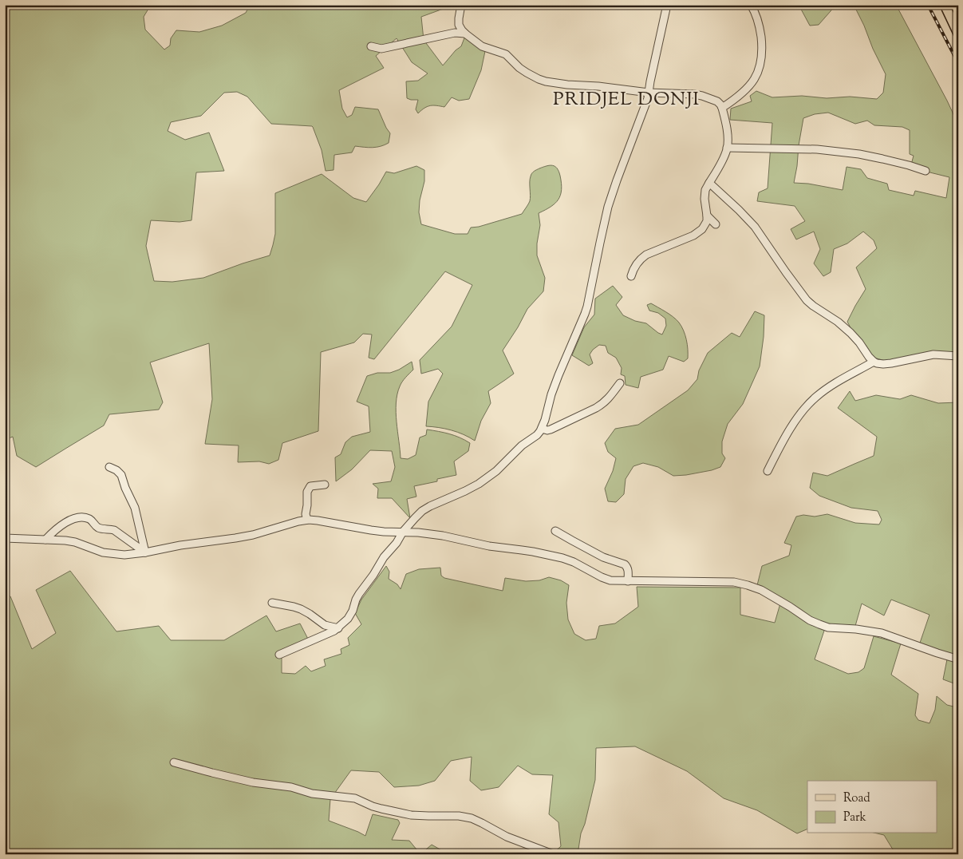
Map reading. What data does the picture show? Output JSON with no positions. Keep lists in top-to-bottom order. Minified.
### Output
{"districts":["PRIDJEL DONJI"],"legend":["Road","Park"]}
